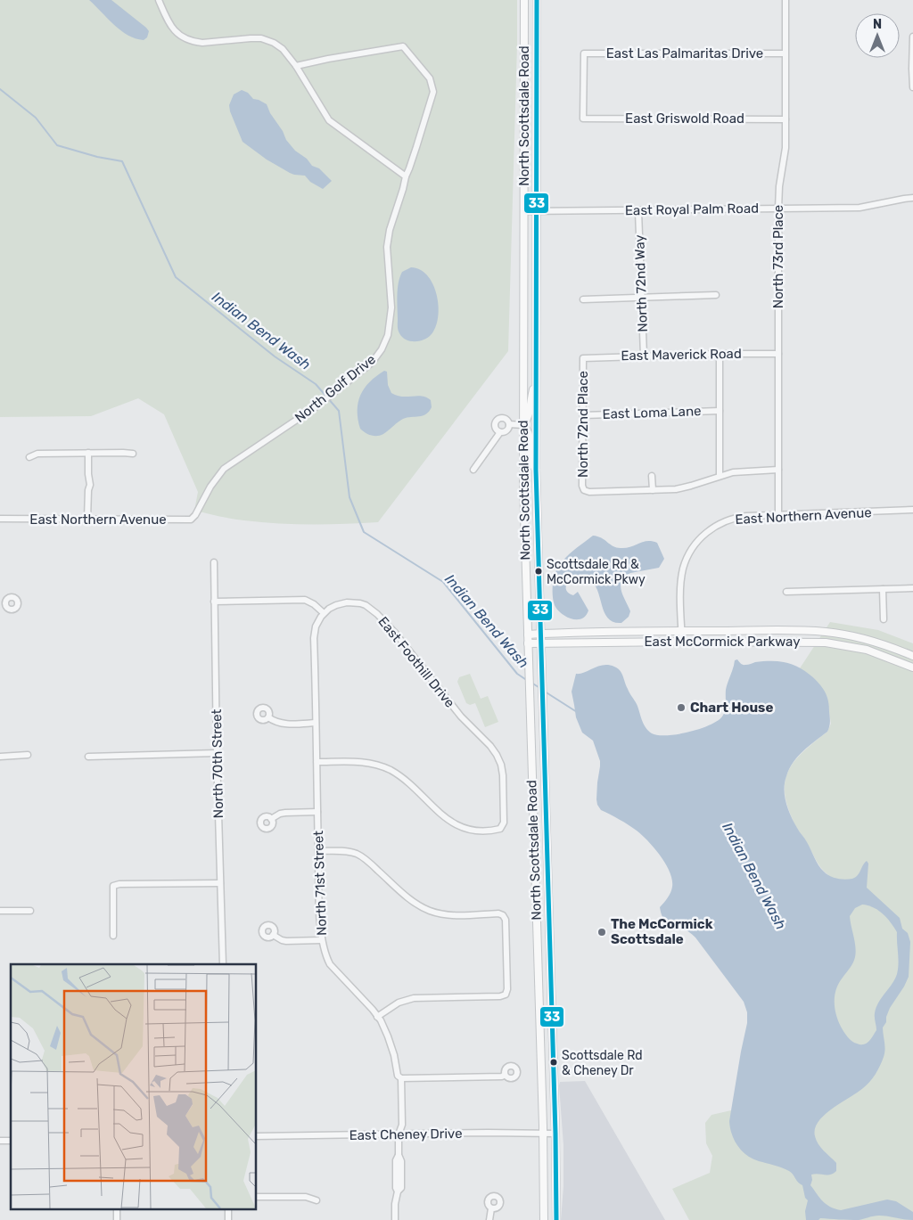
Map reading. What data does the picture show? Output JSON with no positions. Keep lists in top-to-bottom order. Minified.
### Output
{"streets":{"main road":["North Scottsdale Road","East McCormick Parkway"],"street":["East Las Palmaritas Drive","East Griswold Road","East Royal Palm Road","North 73rd Place","North 72nd Way","East Maverick Road","North Golf Drive","East Loma Lane","North 72nd Place","East Northern Avenue","East Foothill Drive","North 70th Street","North 71st Street","East Cheney Drive"]},"crossings":[["East Las Palmaritas Drive","East Griswold Road"],["East Las Palmaritas Drive","North 73rd Place"],["North Scottsdale Road","East Royal Palm Road"],["North Scottsdale Road","East McCormick Parkway"],["North Scottsdale Road","East Cheney Drive"],["East Griswold Road","North 73rd Place"],["East Royal Palm Road","North 73rd Place"],["East Royal Palm Road","North 72nd Way"],["North 73rd Place","East Maverick Road"],["North 73rd Place","East Northern Avenue"],["North 72nd Way","East Maverick Road"],["East Maverick Road","North 72nd Place"],["North Golf Drive","East Northern Avenue"],["East Loma Lane","North 72nd Place"],["East Northern Avenue","East McCormick Parkway"],["East Foothill Drive","North 71st Street"],["North 71st Street","East Cheney Drive"]],"water":["Indian Bend Wash"],"places":["Scottsdale Rd & McCormick Pkwy","Chart House","The McCormick Scottsdale","Scottsdale Rd & Cheney Dr"],"lines":["transit line 33"],"north":"top"}
